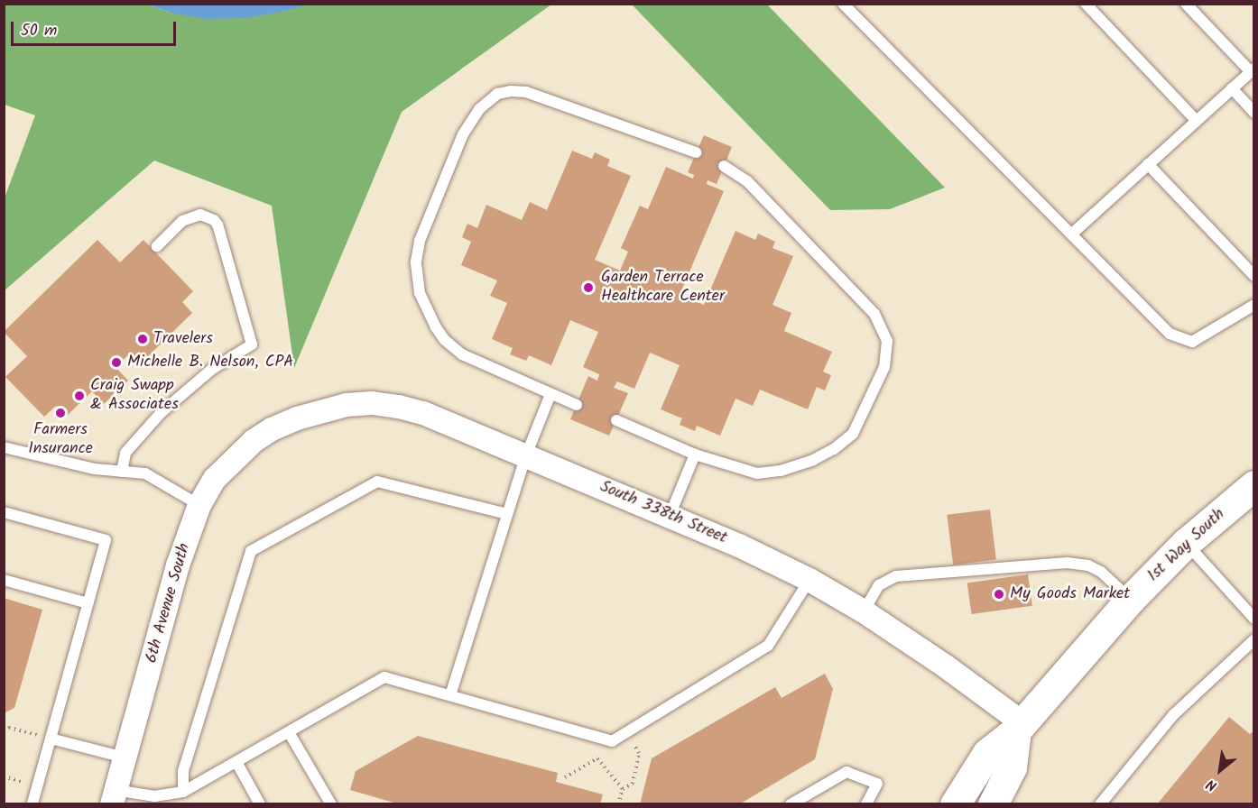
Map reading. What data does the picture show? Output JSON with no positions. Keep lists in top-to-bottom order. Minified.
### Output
{"streets":{"main road":["1st Way South"],"street":["South 338th Street","6th Avenue South"]},"crossings":[["South 338th Street","1st Way South"],["South 338th Street","6th Avenue South"]],"places":["Garden Terrace Healthcare Center","Travelers","Michelle B. Nelson, CPA","Craig Swapp & Associates","Farmers Insurance","My Goods Market"],"scale_bar":"50 m","north":"bottom left"}
